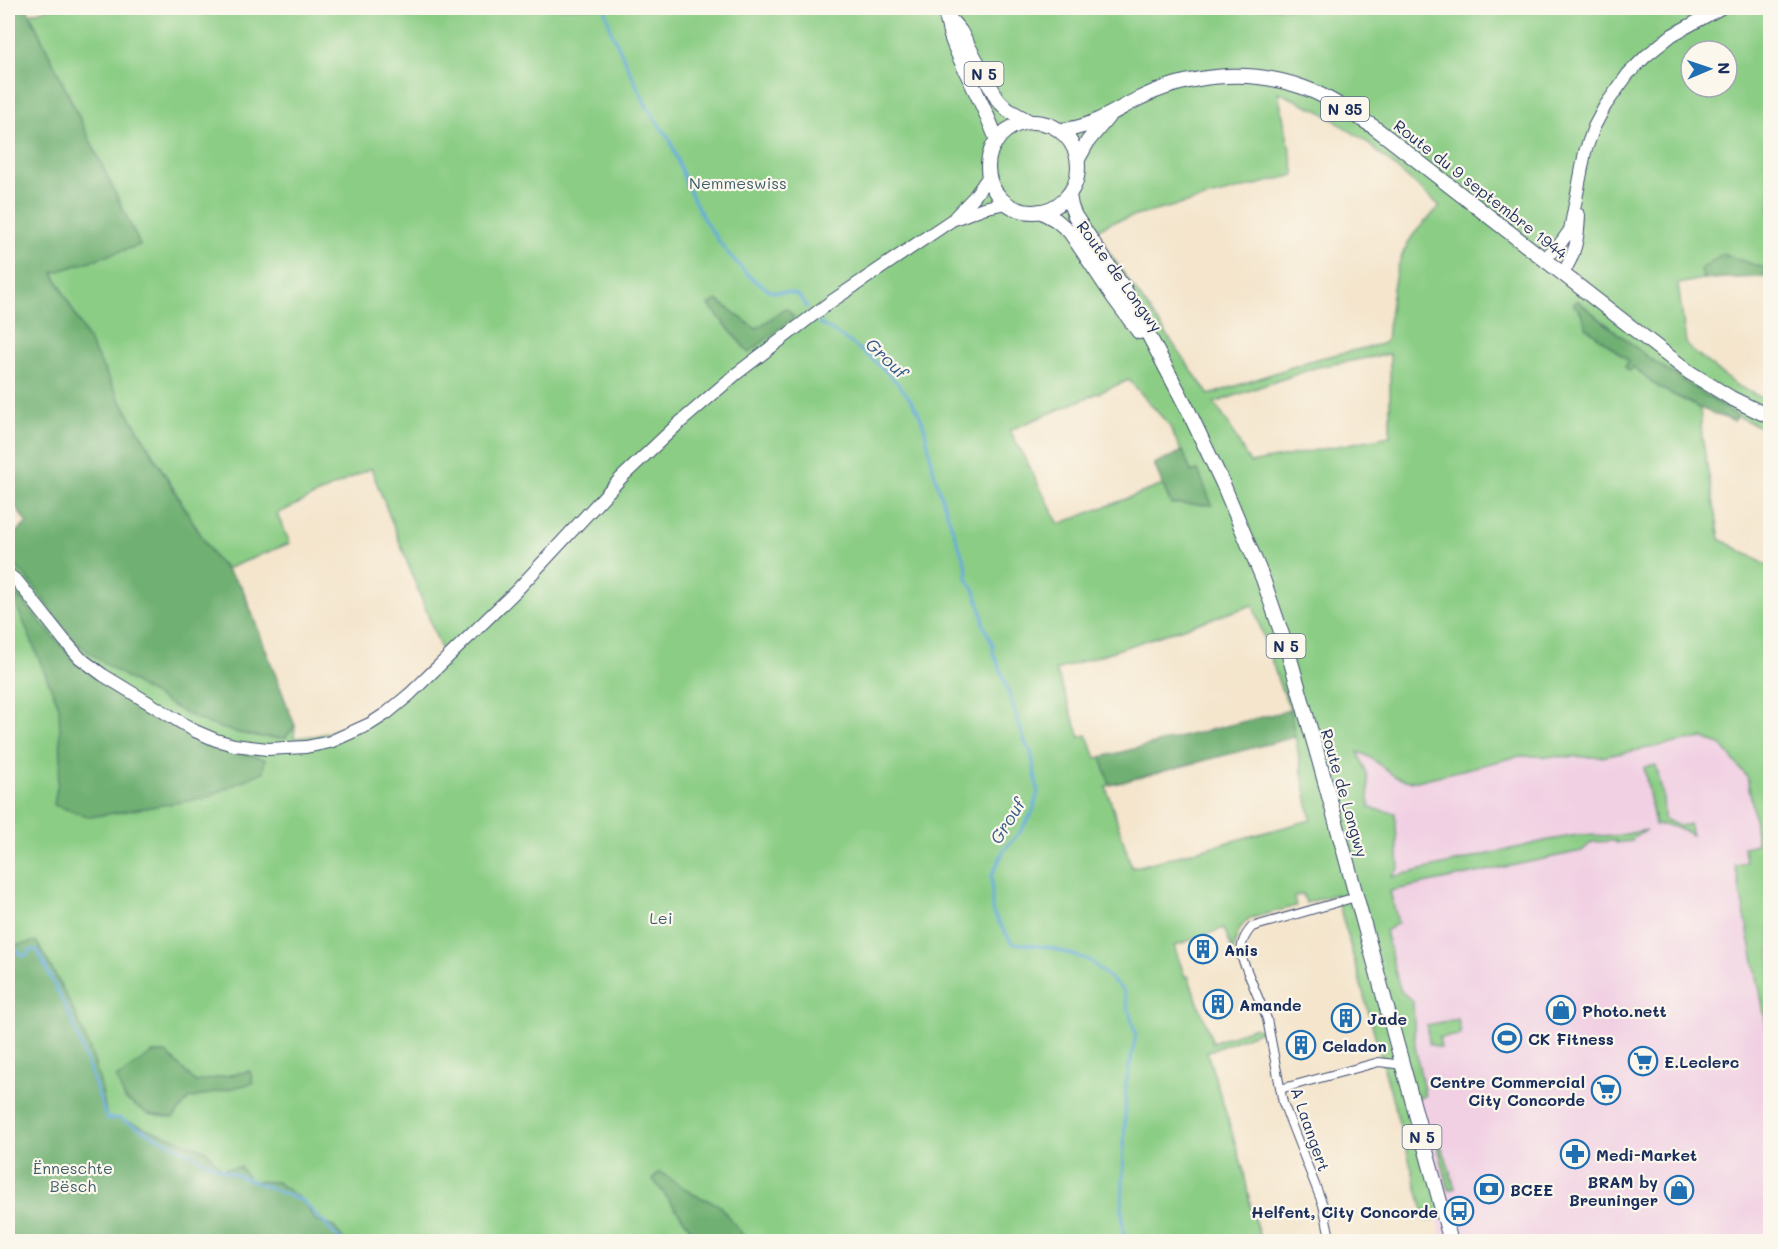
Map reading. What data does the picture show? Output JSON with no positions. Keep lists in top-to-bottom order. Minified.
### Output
{"streets":{"main road":["N 5","N 35","Route du 9 septembre 1944","Route de Longwy"],"street":["A Laangert"]},"crossings":[["N 5","N 35"],["N 5","Route de Longwy"],["N 35","Route du 9 septembre 1944"],["N 35","Route de Longwy"],["Route de Longwy","A Laangert"]],"water":["Grouf"],"parks":["Nemmeswiss","Lei","Ënneschte Bësch"],"places":{"building":["Anis","Amande","Jade","Celadon"],"shop":["Photo.nett","BRAM by Breuninger"],"sports":["CK Fitness"],"supermarket":["E.Leclerc","Centre Commercial City Concorde"],"pharmacy":["Medi-Market"],"bank":["BCEE"],"bus stop":["Helfent, City Concorde"]},"north":"right"}
